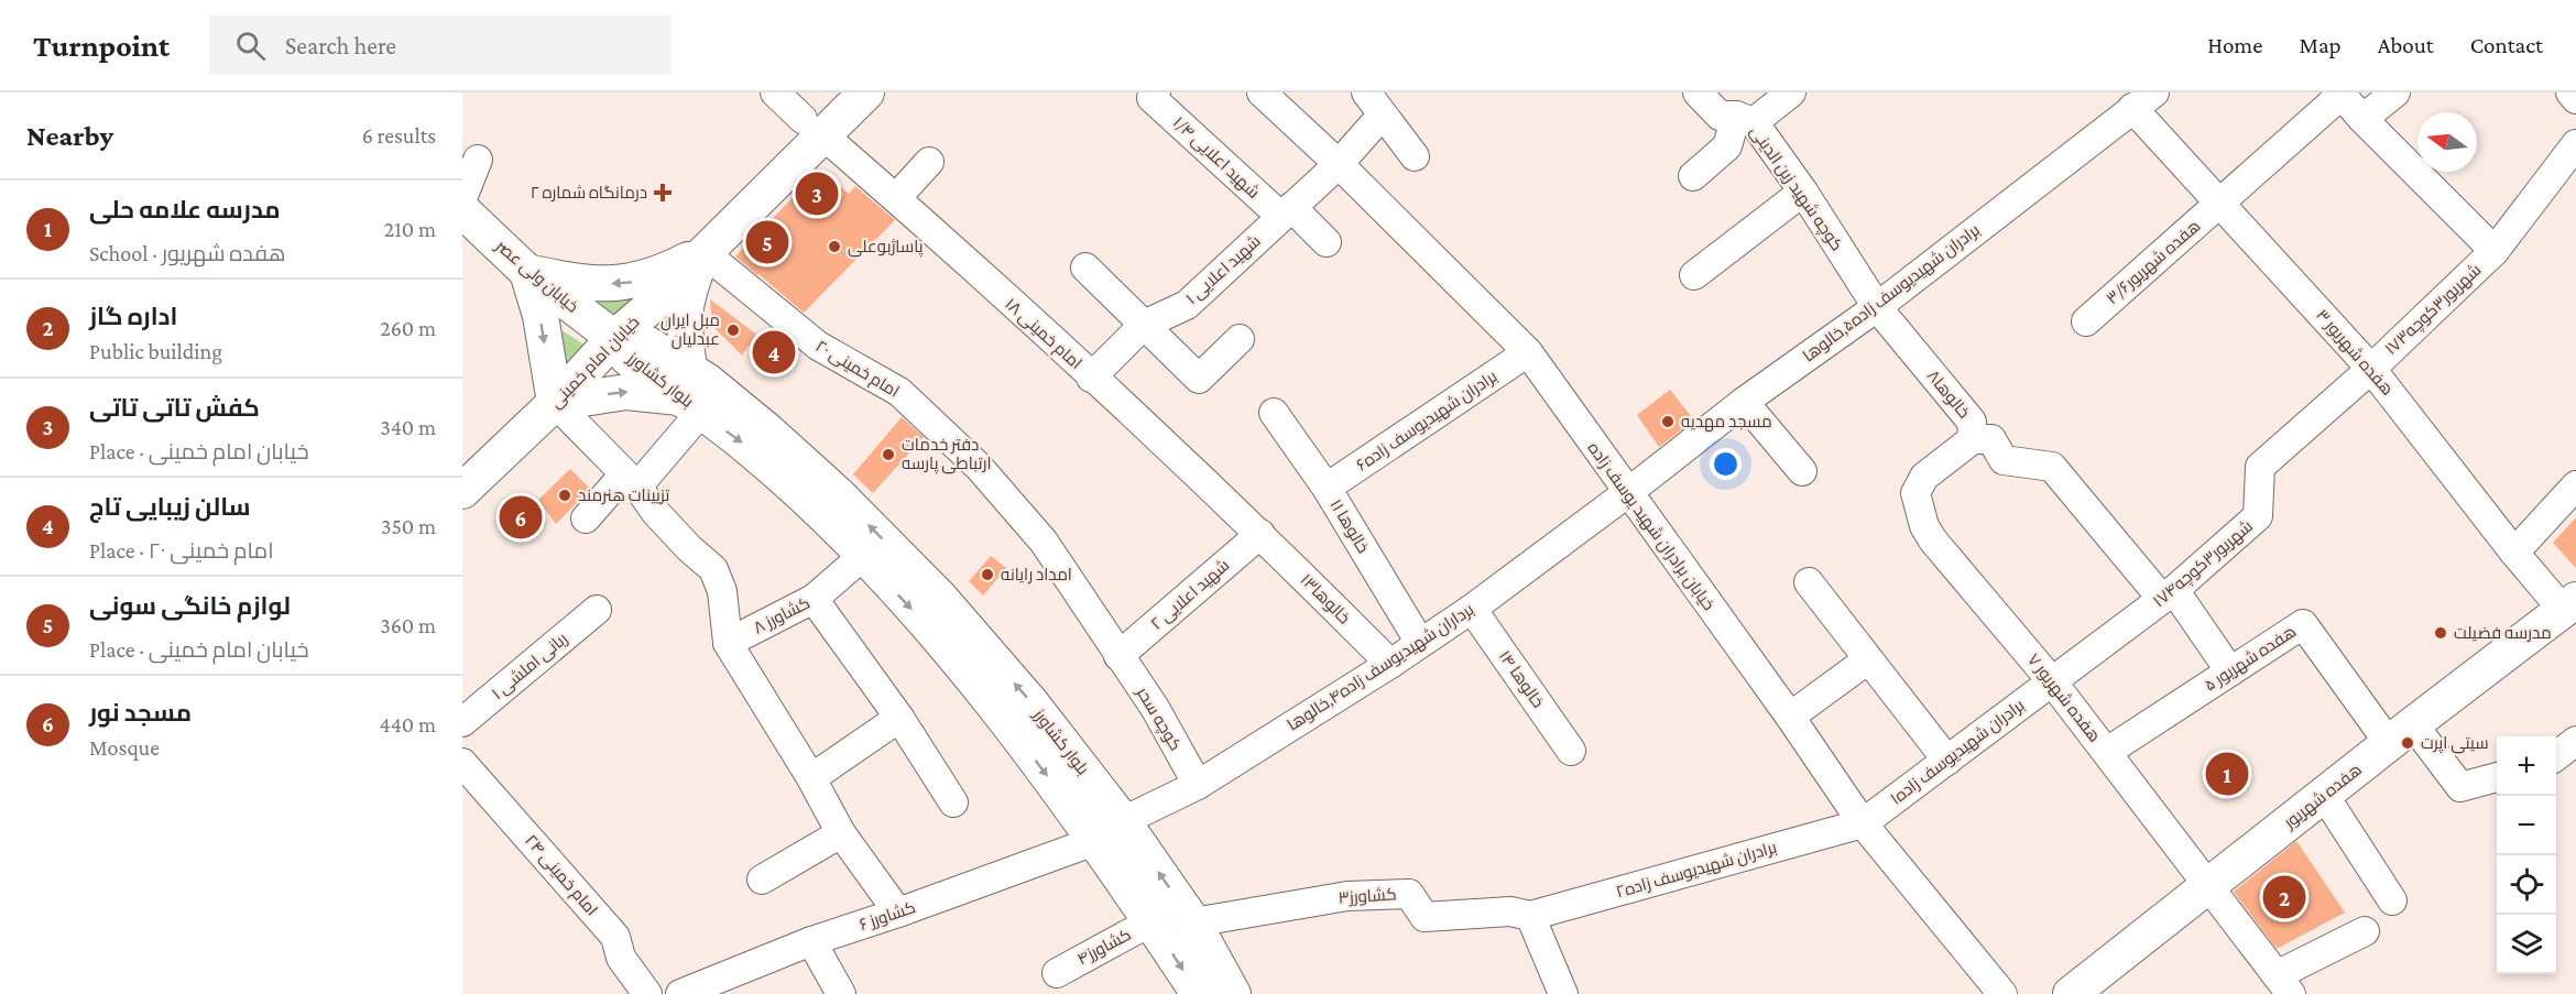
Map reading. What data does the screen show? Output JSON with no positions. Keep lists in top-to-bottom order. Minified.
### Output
{"streets":{"main road":["خیابان ولی عصر","خیابان امام خمینی","بلوار کشاورز","هفده شهریور"],"street":["شهید اعلایی ۱/۴","کوچه شهید زین الدینی","هفده شهریور۳/۶","شهید اعلایی ۱","برادران شهیدیوسف زاده۵,خالوها","۱۷شهریور۳کوچه۳","امام خمینی ۱۸","هفده شهریور ۳","امام خمینی ۲۰","خالوها۸","برادران شهیدیوسف زاده۶","خالوها ۱۱","خیابان برادران شهید یوسف زاده","۱۷شهریور۳کوچه۴","شهید اعلایی ۲","خالوها۱۳","کشاورز ۸","هفده شهریور ۵","ربانی املشی ۱","برداران شهیدیوسف زاده۴,خالوها","خالوها ۱۴","هفده شهریور ۷","کوچه سحر","برادران شهیدیوسف زاده۱","برادران شهیدیوسف زاده۲","امام خمینی ۲۴","کشاورز۳","کشاورز ۶","کشاورز۴"]},"crossings":[["شهید اعلایی ۱/۴","شهید اعلایی ۱"],["کوچه شهید زین الدینی","برادران شهیدیوسف زاده۵,خالوها"],["کوچه شهید زین الدینی","خالوها۸"],["هفده شهریور۳/۶","هفده شهریور ۳"],["شهید اعلایی ۱","امام خمینی ۱۸"],["شهید اعلایی ۱","خیابان برادران شهید یوسف زاده"],["خیابان ولی عصر","خیابان امام خمینی"],["خیابان ولی عصر","بلوار کشاورز"],["برادران شهیدیوسف زاده۵,خالوها","هفده شهریور ۳"],["برادران شهیدیوسف زاده۵,خالوها","خالوها۸"],["برادران شهیدیوسف زاده۵,خالوها","خیابان برادران شهید یوسف زاده"],["برادران شهیدیوسف زاده۵,خالوها","برداران شهیدیوسف زاده۴,خالوها"],["۱۷شهریور۳کوچه۳","هفده شهریور ۳"],["۱۷شهریور۳کوچه۳","۱۷شهریور۳کوچه۴"],["امام خمینی ۱۸","خیابان امام خمینی"],["امام خمینی ۱۸","شهید اعلایی ۲"],["امام خمینی ۱۸","خالوها۱۳"],["هفده شهریور ۳","۱۷شهریور۳کوچه۴"],["هفده شهریور ۳","هفده شهریور"],["خیابان امام خمینی","امام خمینی ۲۰"],["خیابان امام خمینی","بلوار کشاورز"],["امام خمینی ۲۰","شهید اعلایی ۲"],["امام خمینی ۲۰","کوچه سحر"],["بلوار کشاورز","کشاورز ۸"],["بلوار کشاورز","برداران شهیدیوسف زاده۴,خالوها"],["بلوار کشاورز","کشاورز۳"],["بلوار کشاورز","کشاورز ۶"],["بلوار کشاورز","کشاورز۴"],["خالوها۸","هفده شهریور ۷"],["برادران شهیدیوسف زاده۶","خالوها ۱۱"],["برادران شهیدیوسف زاده۶","خیابان برادران شهید یوسف زاده"],["خالوها ۱۱","برداران شهیدیوسف زاده۴,خالوها"],["خیابان برادران شهید یوسف زاده","برداران شهیدیوسف زاده۴,خالوها"],["خیابان برادران شهید یوسف زاده","برادران شهیدیوسف زاده۱"],["خیابان برادران شهید یوسف زاده","برادران شهیدیوسف زاده۲"],["۱۷شهریور۳کوچه۴","هفده شهریور ۷"],["۱۷شهریور۳کوچه۴","برادران شهیدیوسف زاده۱"],["شهید اعلایی ۲","خالوها۱۳"],["شهید اعلایی ۲","کوچه سحر"],["خالوها۱۳","برداران شهیدیوسف زاده۴,خالوها"],["هفده شهریور ۵","هفده شهریور ۷"],["هفده شهریور ۵","هفده شهریور"],["برداران شهیدیوسف زاده۴,خالوها","خالوها ۱۴"],["برداران شهیدیوسف زاده۴,خالوها","کوچه سحر"],["هفده شهریور ۷","برادران شهیدیوسف زاده۱"],["هفده شهریور ۷","هفده شهریور"],["برادران شهیدیوسف زاده۱","برادران شهیدیوسف زاده۲"],["برادران شهیدیوسف زاده۲","کشاورز۳"]],"places":{"health":["درمانگاه شماره ۲"],"other":["پاساژبوعلی","مبل ایران عبدلیان","مسجد مهدیه","دفتر خدمات ارتباطی پارسه","تزیینات هنرمند","امداد رایانه","مدرسه فضیلت","سیتی اپرت"]},"north":"left","page":{"header":"Turnpoint","search":"Search here","nav":["Home","Map","About","Contact"],"heading":["Nearby","6 results"],"pins":["3","5","4","6","1","2"],"list":[{"mark":"1","name":"مدرسه علامه حلی","note":"School · هفده شهریور","value":"210 m"},{"mark":"2","name":"اداره گاز","note":"Public building","value":"260 m"},{"mark":"3","name":"کفش تاتی تاتی","note":"Place · خیابان امام خمینی","value":"340 m"},{"mark":"4","name":"سالن زیبایی تاج","note":"Place · امام خمینی ۲۰","value":"350 m"},{"mark":"5","name":"لوازم خانگی سونی","note":"Place · خیابان امام خمینی","value":"360 m"},{"mark":"6","name":"مسجد نور","note":"Mosque","value":"440 m"}],"map_buttons":["+","−"]}}
